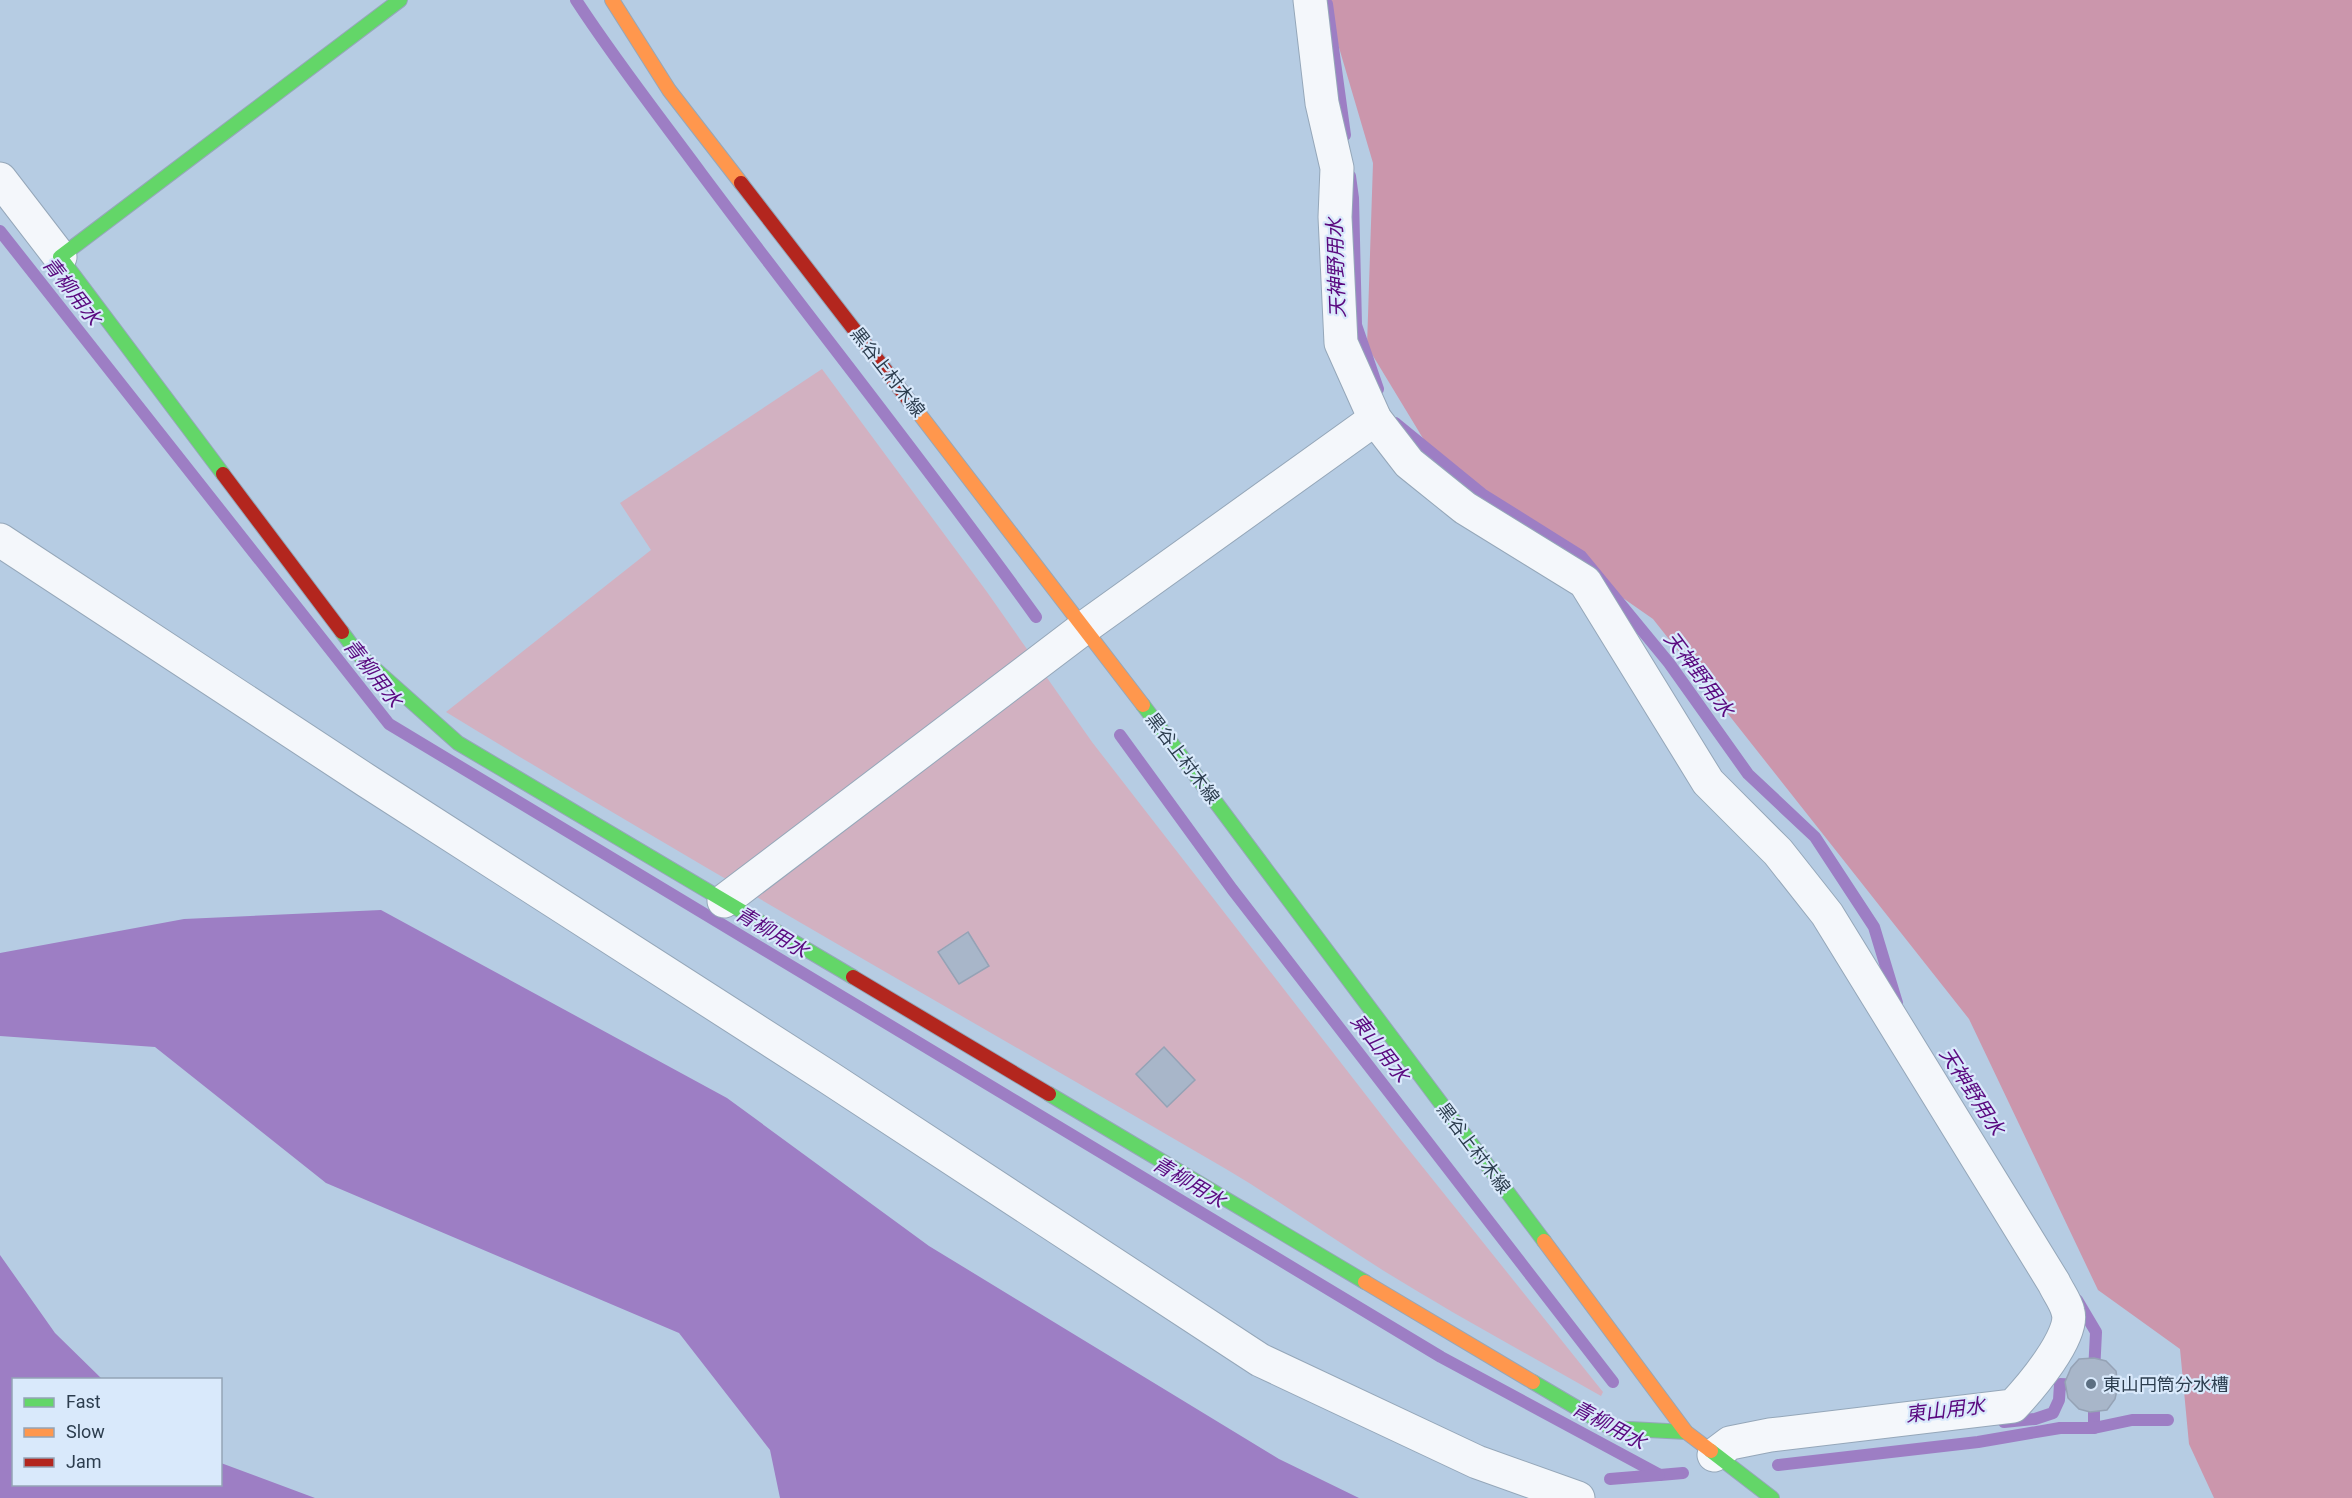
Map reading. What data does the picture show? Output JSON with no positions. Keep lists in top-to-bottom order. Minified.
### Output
{"streets":{"street":["黒谷上村木線"]},"water":["天神野用水","青柳用水","東山用水"],"places":["東山円筒分水槽"],"legend":["Fast","Slow","Jam"]}
